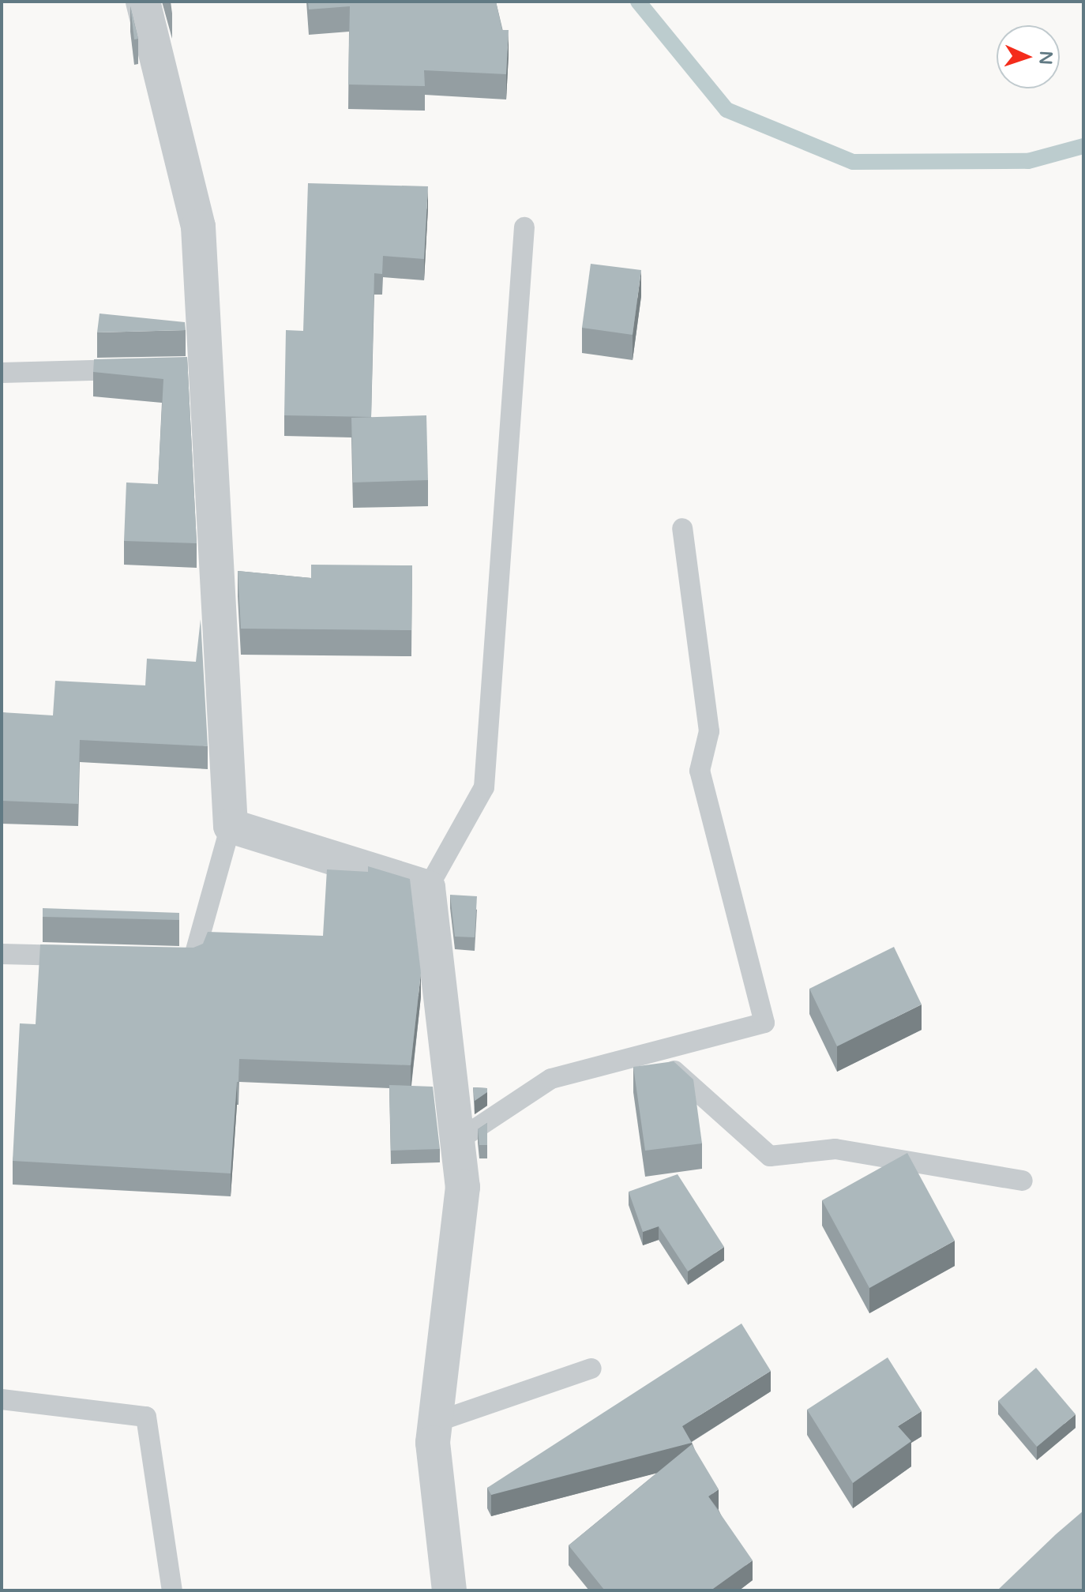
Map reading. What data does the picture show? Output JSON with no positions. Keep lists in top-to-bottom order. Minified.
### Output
{"north":"right"}
